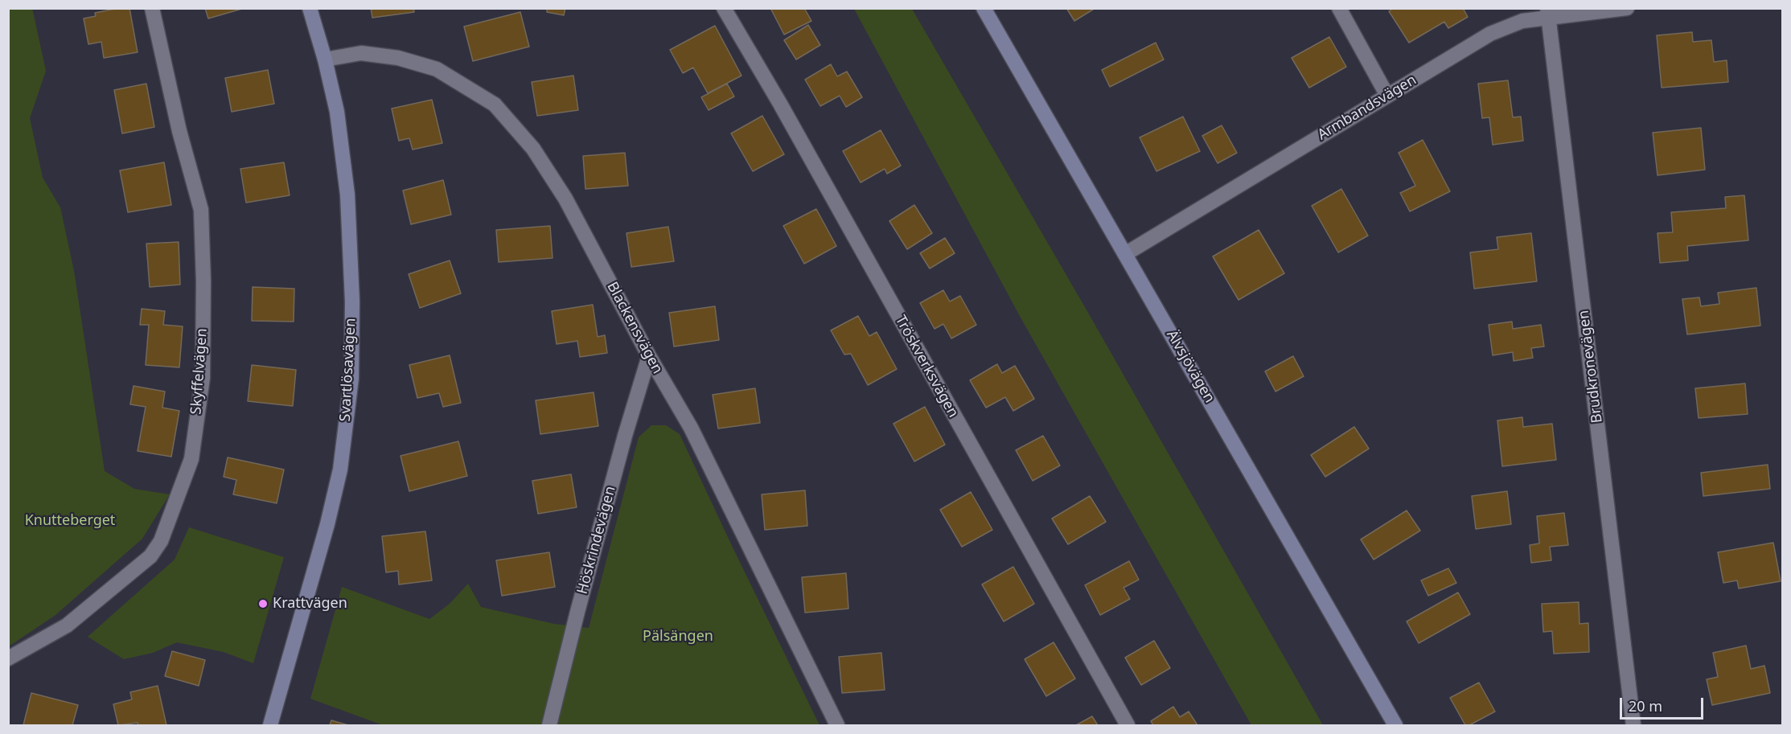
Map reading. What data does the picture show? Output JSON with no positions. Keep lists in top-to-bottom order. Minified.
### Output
{"streets":{"main road":["Älvsjövägen","Svartlösavägen"],"street":["Armbandsvägen","Blackensvägen","Tröskverksvägen","Brudkronevägen","Skyffelvägen","Höskrindevägen"]},"crossings":[["Armbandsvägen","Älvsjövägen"],["Armbandsvägen","Brudkronevägen"],["Blackensvägen","Svartlösavägen"],["Blackensvägen","Höskrindevägen"]],"parks":["Knutteberget","Pälsängen"],"places":["Krattvägen"],"scale_bar":"20 m"}
